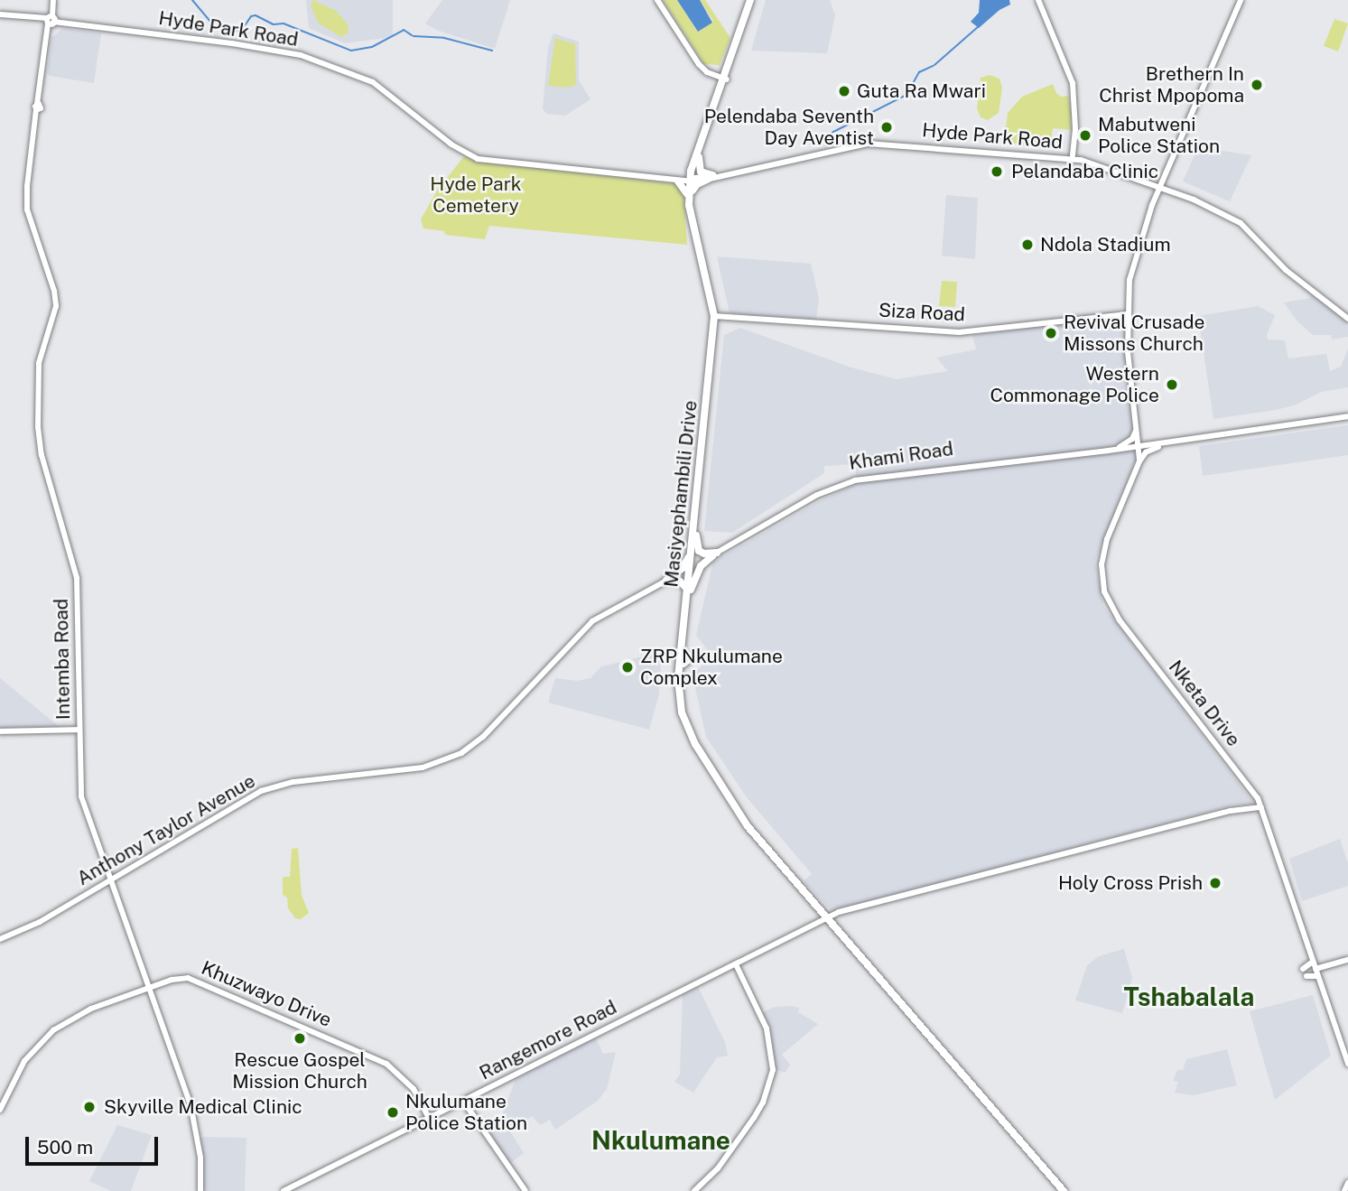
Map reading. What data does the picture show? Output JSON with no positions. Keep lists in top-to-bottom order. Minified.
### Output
{"streets":{"main road":["Masiyephambili Drive"],"street":["Hyde Park Road","Siza Road","Khami Road","Intemba Road","Nketa Drive","Anthony Taylor Avenue","Khuzwayo Drive","Rangemore Road"]},"crossings":[["Hyde Park Road","Masiyephambili Drive"],["Hyde Park Road","Intemba Road"],["Siza Road","Masiyephambili Drive"],["Khami Road","Anthony Taylor Avenue"],["Masiyephambili Drive","Anthony Taylor Avenue"],["Masiyephambili Drive","Rangemore Road"],["Intemba Road","Anthony Taylor Avenue"],["Intemba Road","Khuzwayo Drive"],["Nketa Drive","Rangemore Road"],["Khuzwayo Drive","Rangemore Road"]],"districts":["Tshabalala","Nkulumane"],"parks":["Hyde Park Cemetery"],"places":["Brethern In Christ Mpopoma","Guta Ra Mwari","Pelendaba Seventh Day Aventist","Mabutweni Police Station","Pelandaba Clinic","Ndola Stadium","Revival Crusade Missons Church","Western Commonage Police","ZRP Nkulumane Complex","Holy Cross Prish","Rescue Gospel Mission Church","Skyville Medical Clinic","Nkulumane Police Station"],"scale_bar":"500 m"}
